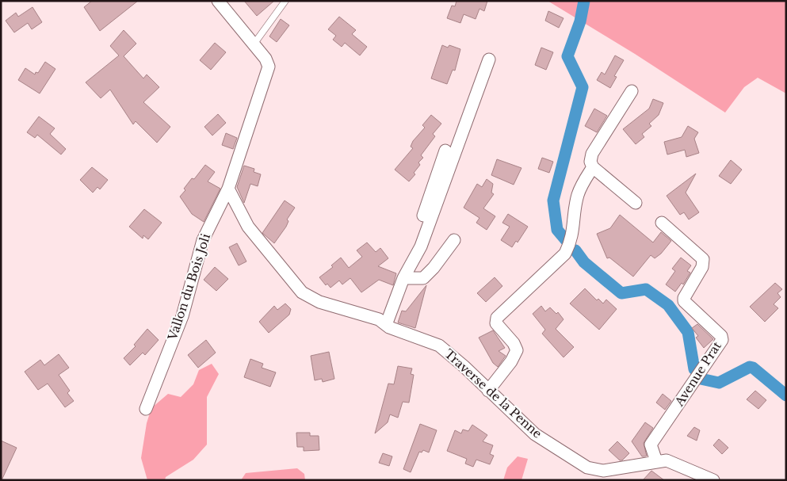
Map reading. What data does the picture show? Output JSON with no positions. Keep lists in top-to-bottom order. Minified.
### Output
{"streets":{"street":["Vallon du Bois Joli","Avenue Prat","Traverse de la Penne"]},"crossings":[["Vallon du Bois Joli","Traverse de la Penne"],["Avenue Prat","Traverse de la Penne"]]}
